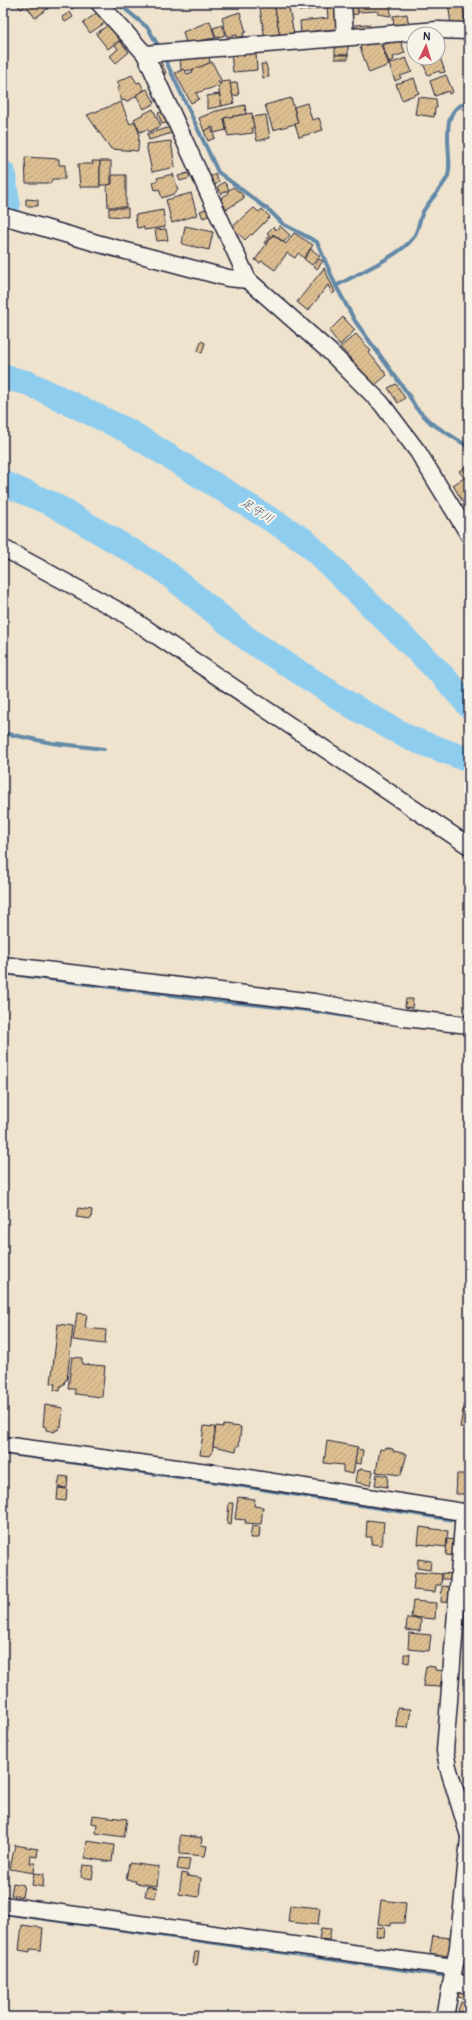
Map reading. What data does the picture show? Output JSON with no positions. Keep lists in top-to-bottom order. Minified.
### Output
{"water":["足守川"],"north":"top"}
